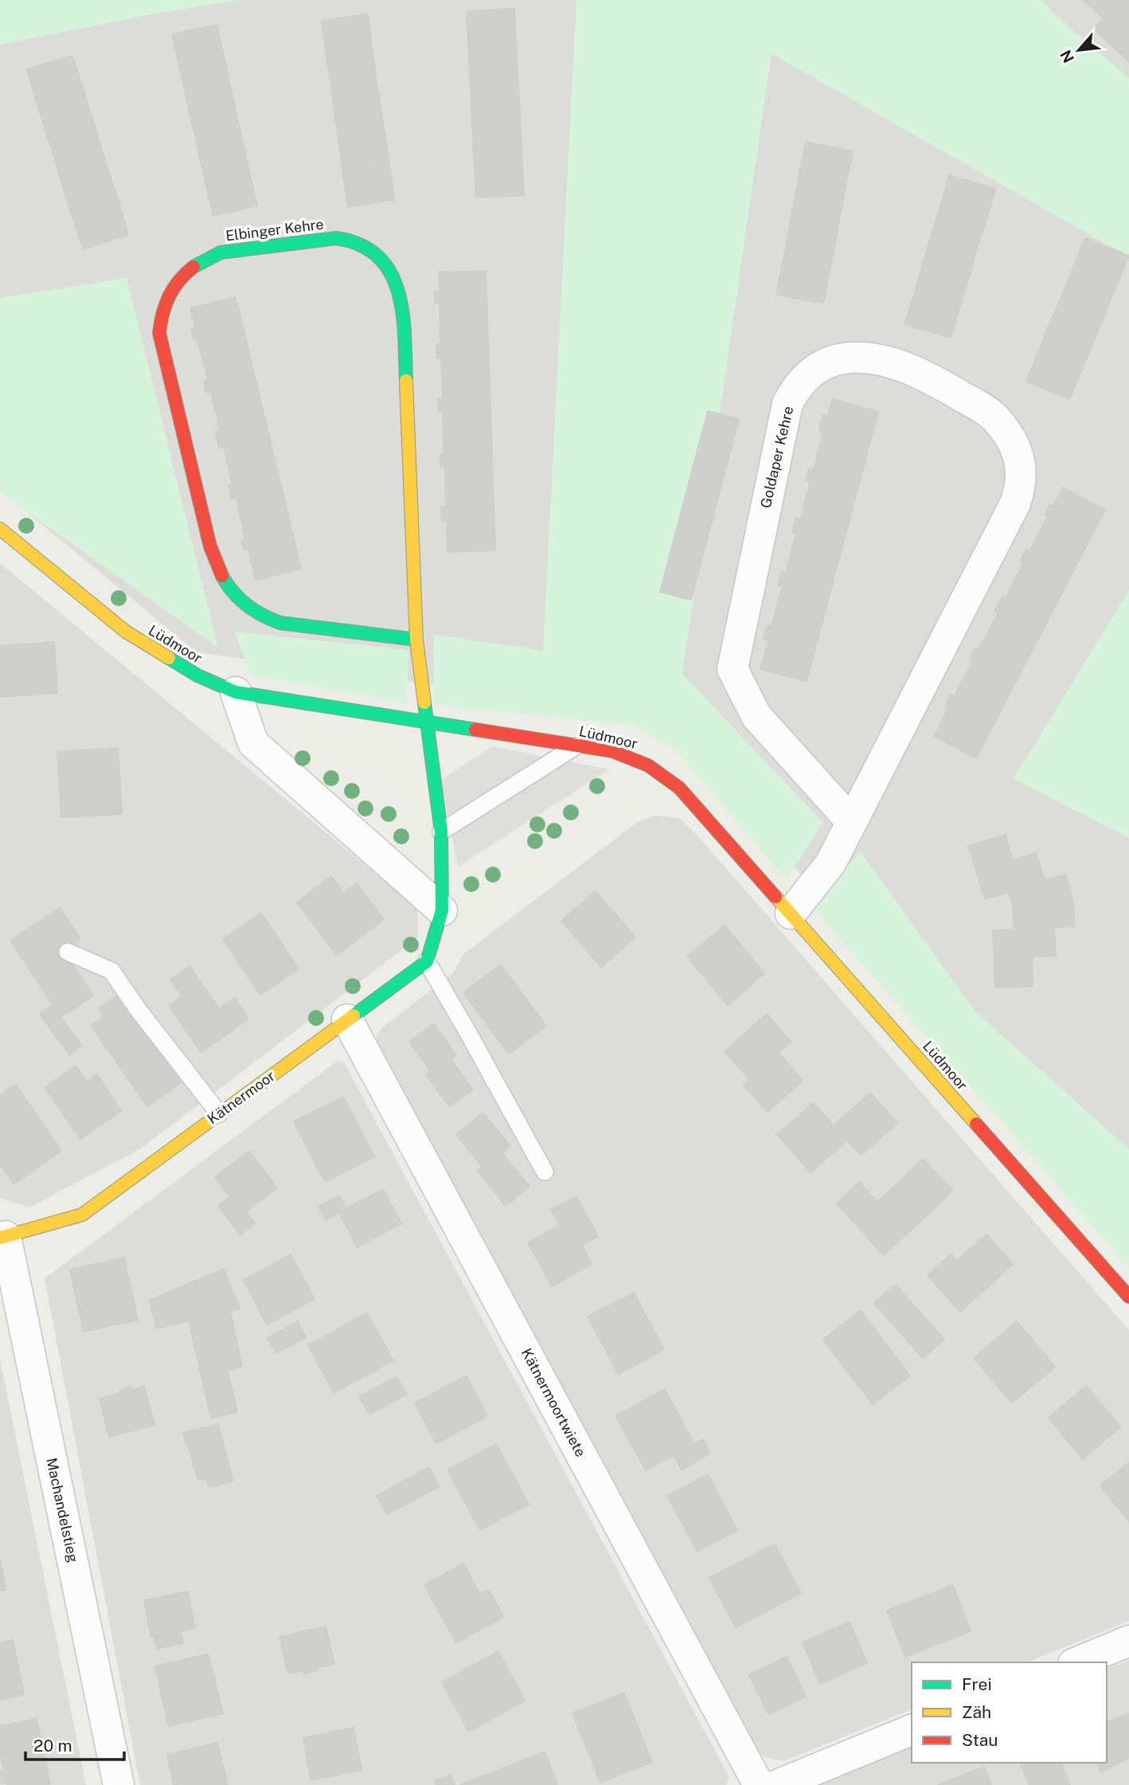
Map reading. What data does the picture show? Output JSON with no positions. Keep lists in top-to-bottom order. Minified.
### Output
{"streets":{"street":["Elbinger Kehre","Goldaper Kehre","Lüdmoor","Kätnermoor","Kätnermoortwiete","Machandelstieg"]},"crossings":[["Elbinger Kehre","Lüdmoor"],["Goldaper Kehre","Lüdmoor"],["Kätnermoor","Kätnermoortwiete"],["Kätnermoor","Machandelstieg"]],"legend":["Frei","Zäh","Stau"],"scale_bar":"20 m","north":"bottom left"}
